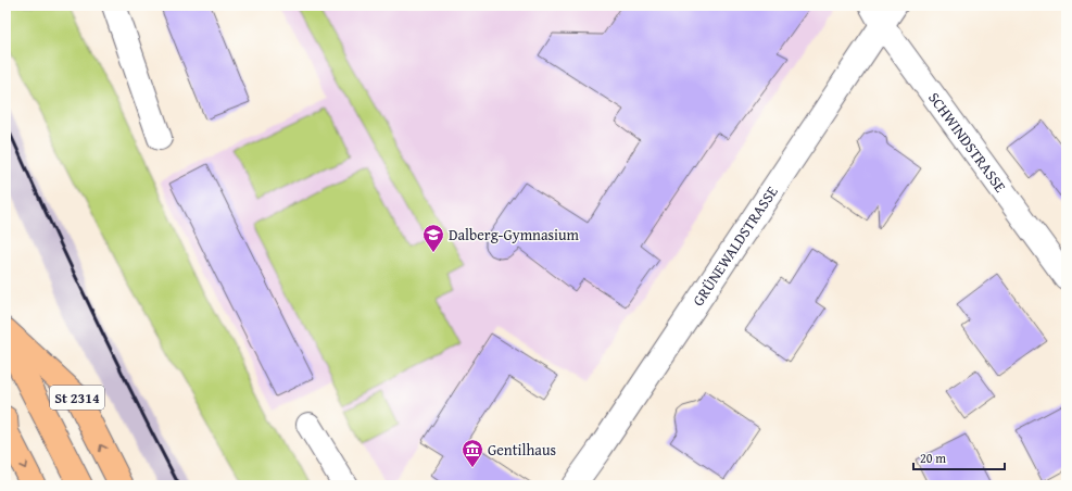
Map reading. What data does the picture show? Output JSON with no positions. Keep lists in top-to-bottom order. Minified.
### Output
{"streets":{"highway":["St 2314"],"street":["SCHWINDSTRASSE","GRÜNEWALDSTRASSE"]},"crossings":[["SCHWINDSTRASSE","GRÜNEWALDSTRASSE"]],"places":{"school or university":["Dalberg-Gymnasium"],"museum":["Gentilhaus"]},"scale_bar":"20 m"}
